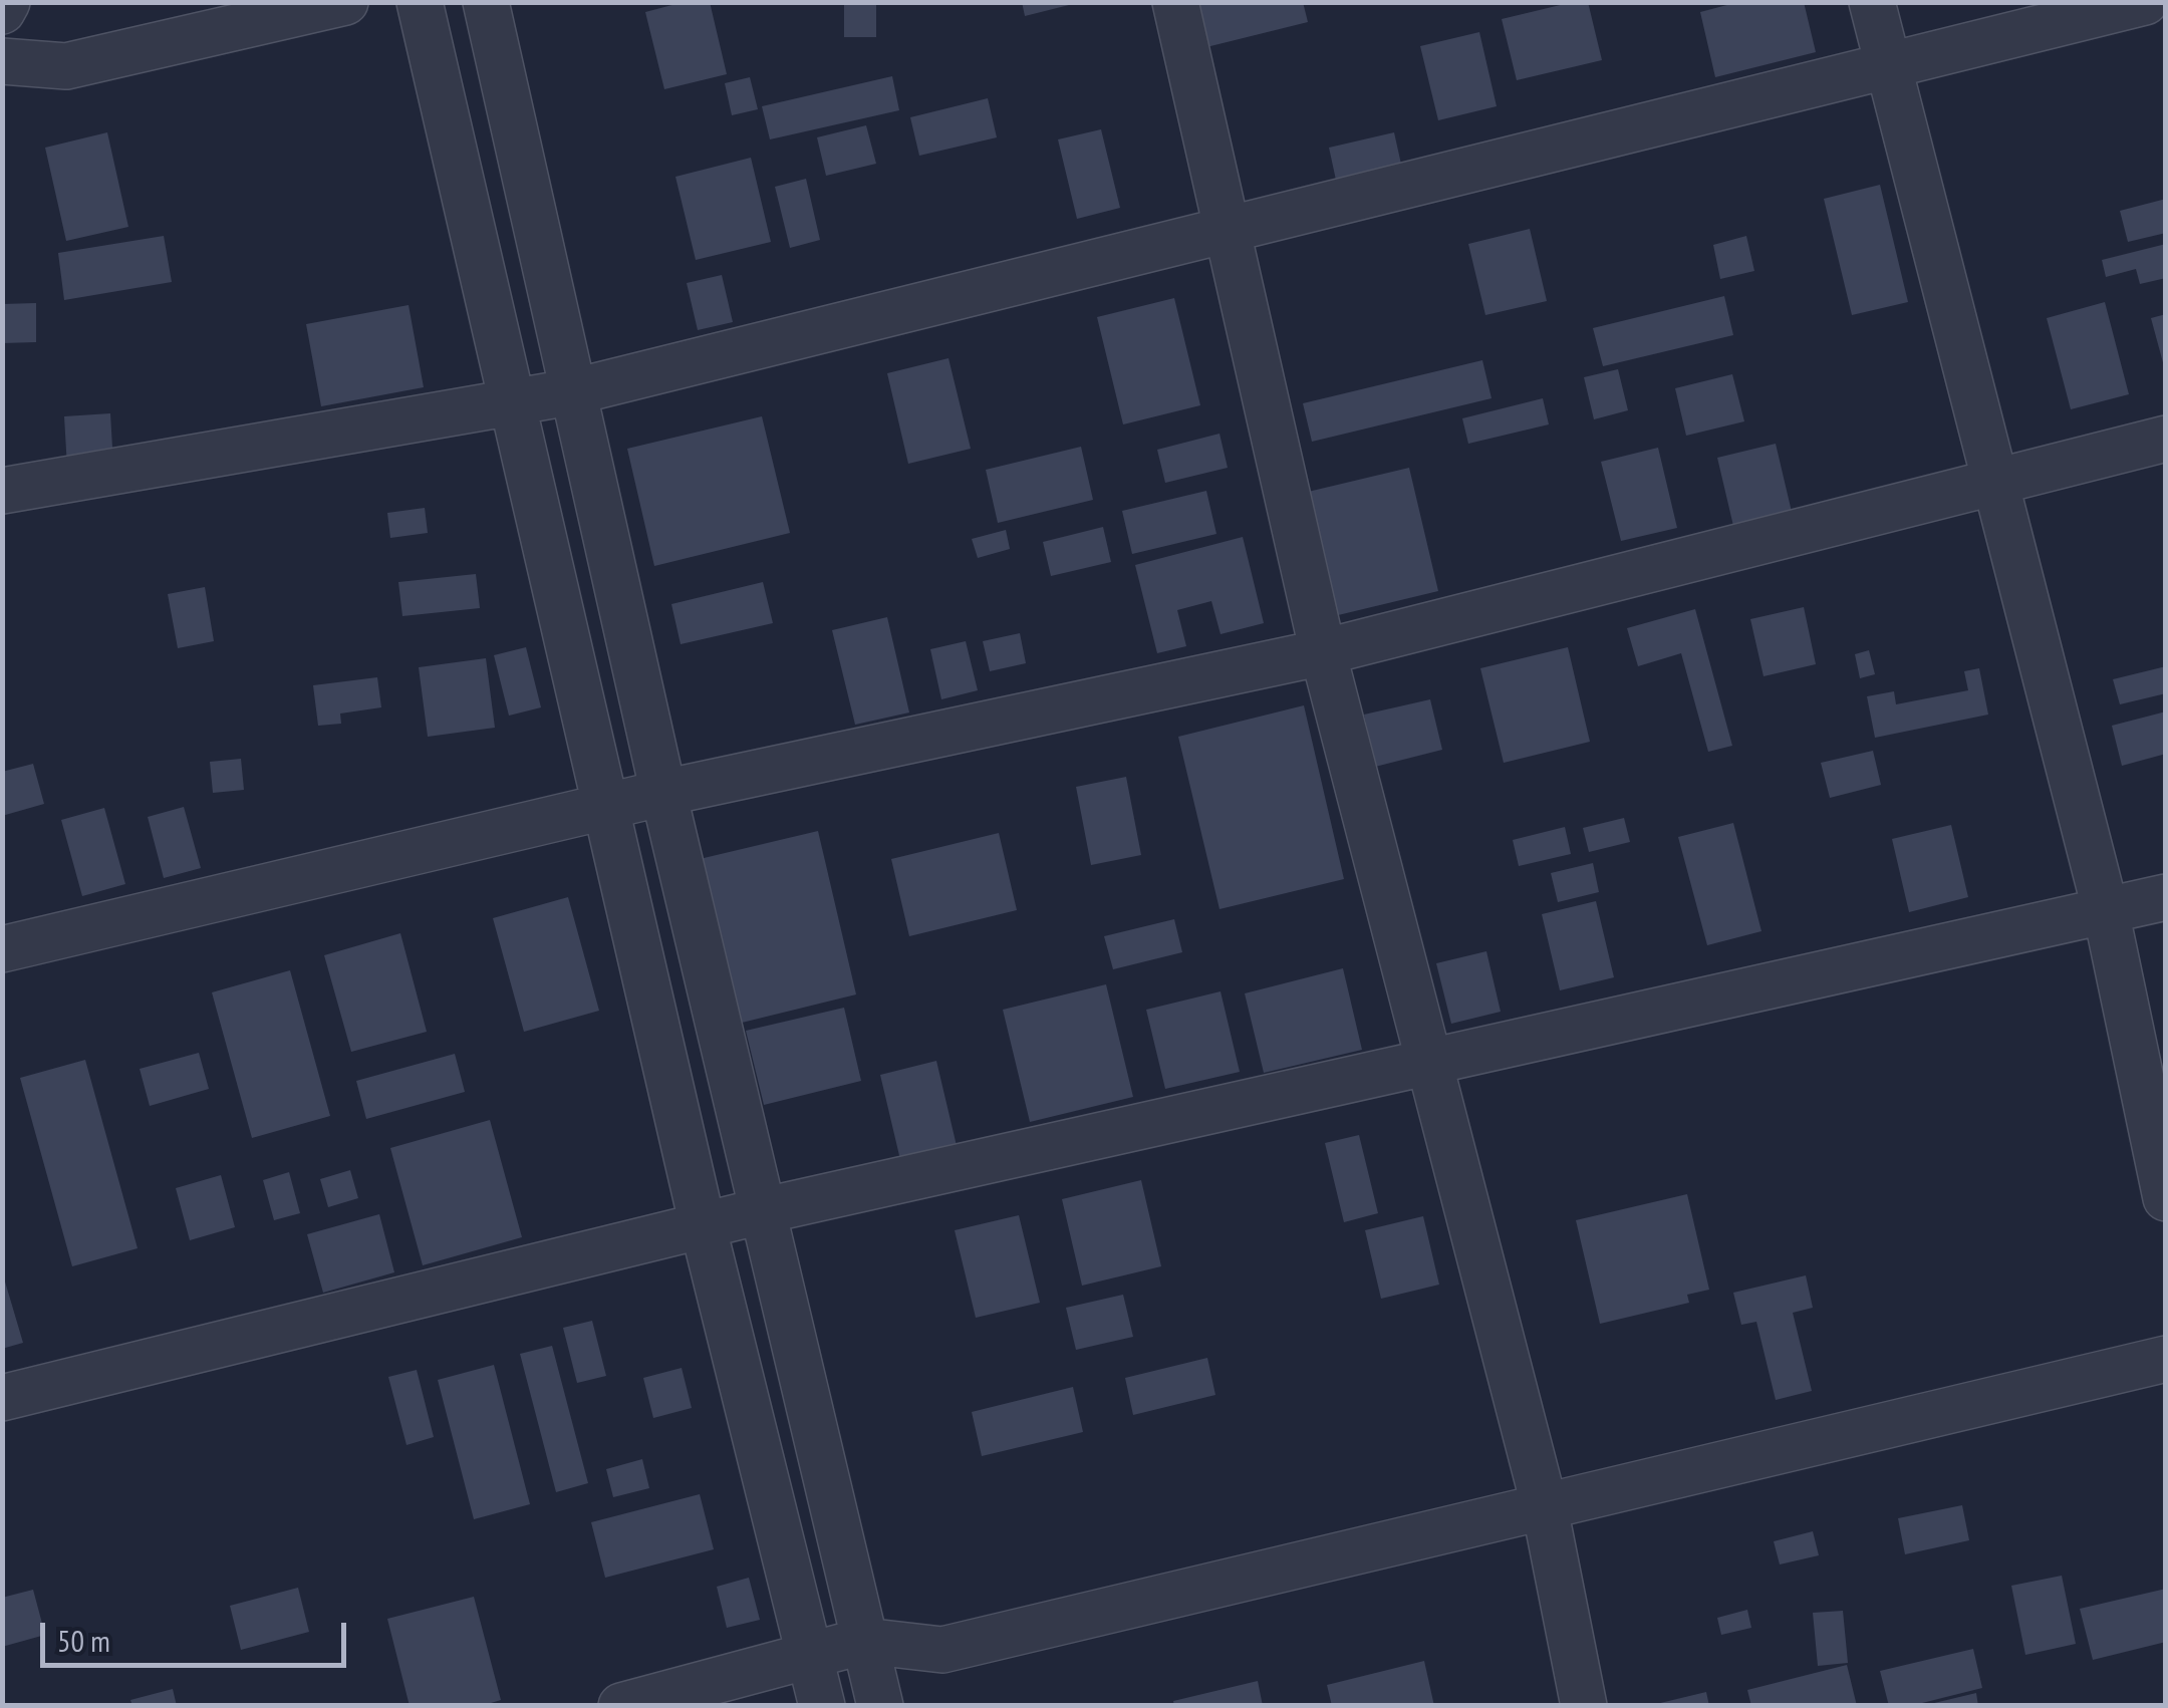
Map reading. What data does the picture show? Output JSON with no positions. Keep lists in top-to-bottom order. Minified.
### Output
{"scale_bar":"50 m"}
